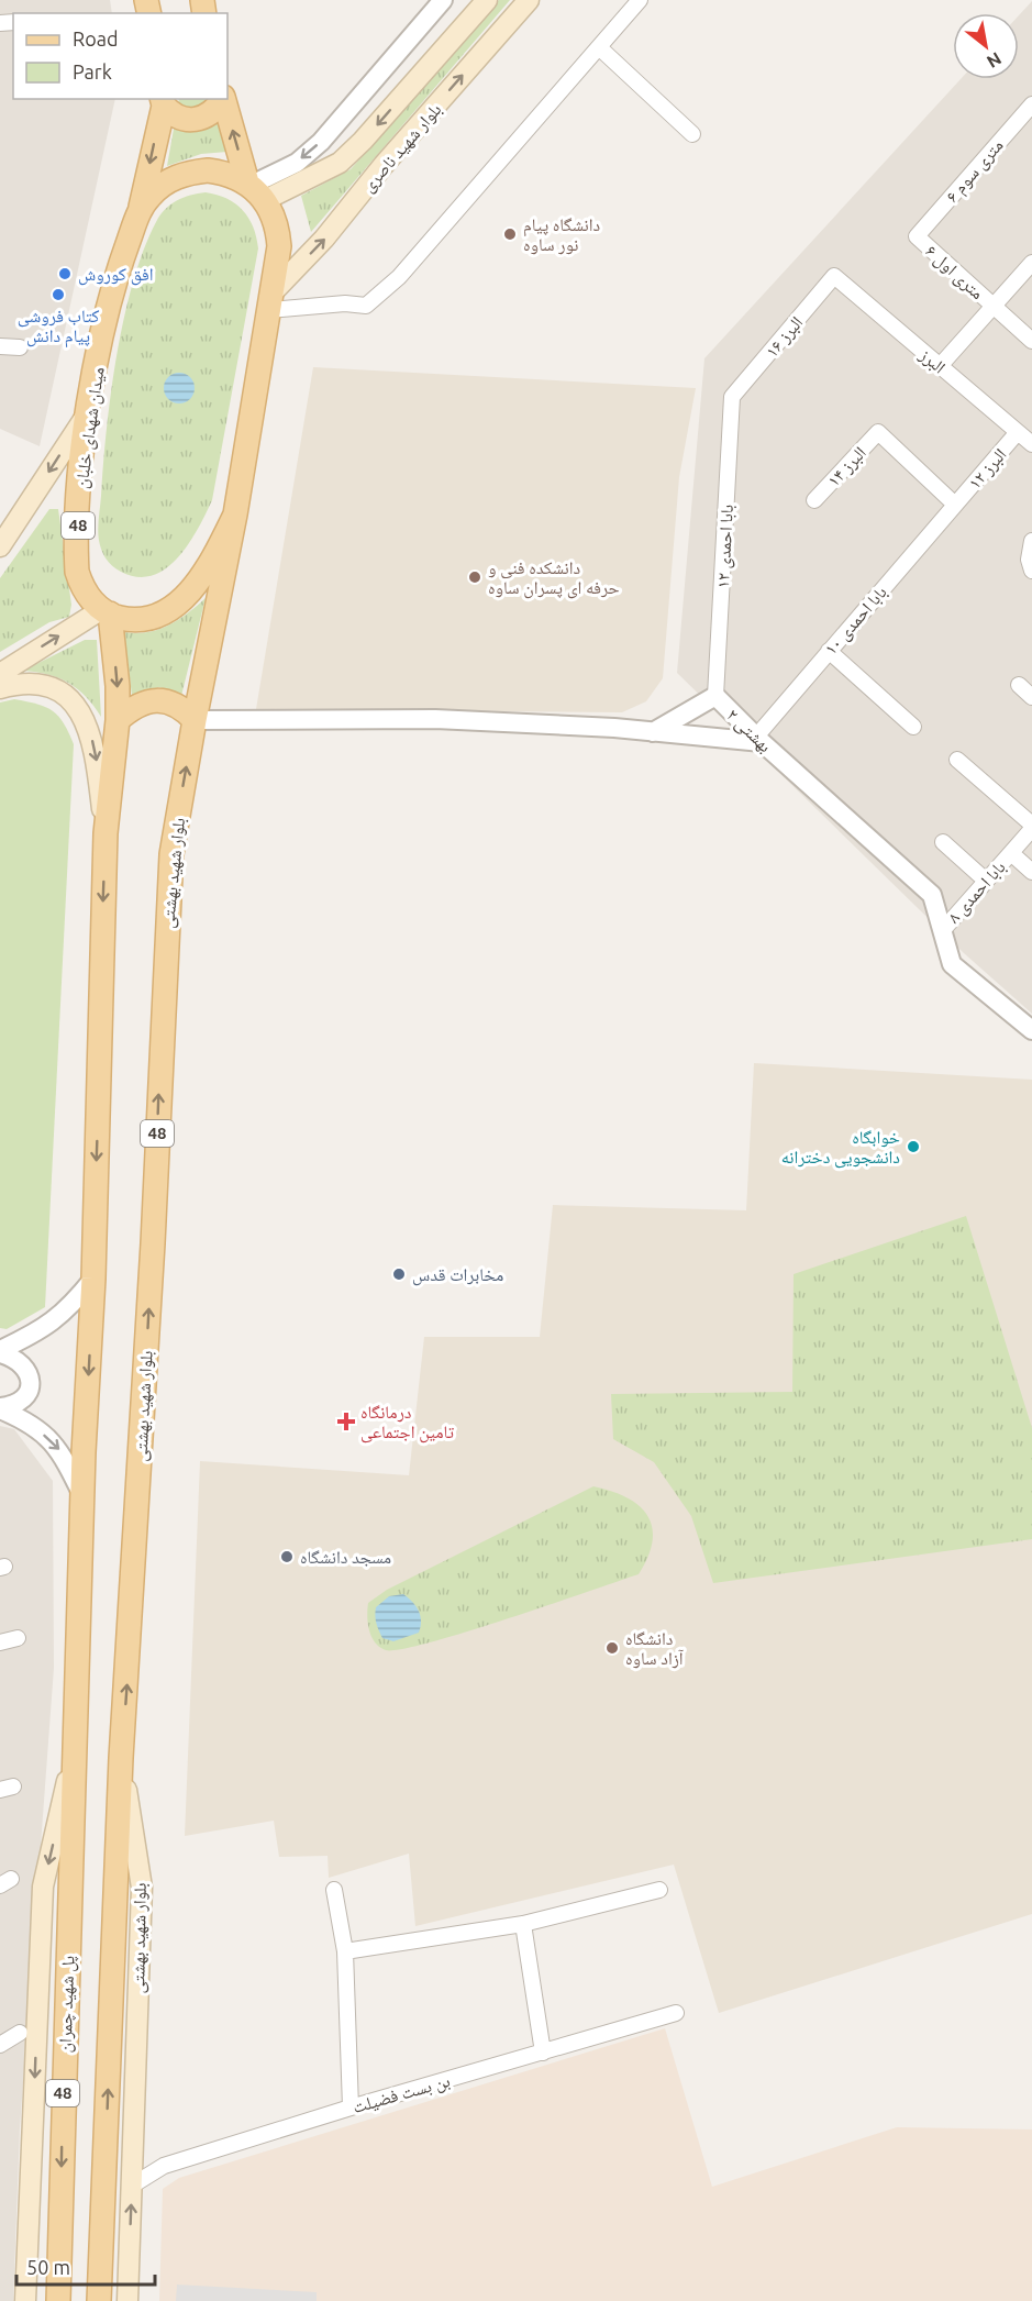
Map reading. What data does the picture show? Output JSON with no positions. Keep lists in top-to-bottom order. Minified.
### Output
{"streets":{"main road":["بلوار شهید ناصری","میدان شهدای خلبان","48","بلوار شهید بهشتی","پل شهید چمران"],"street":["۶ متری سوم","۶ متری اول","البرز ۱۶","البرز","البرز ۱۴","البرز ۱۲","بابا احمدی ۱۲","بابا احمدی ۱۰","بهشتی ۲","بابا احمدی ۸","بن بست فضیلت"]},"crossings":[["بلوار شهید ناصری","میدان شهدای خلبان"],["بلوار شهید ناصری","48"],["۶ متری سوم","۶ متری اول"],["البرز ۱۶","البرز"],["البرز ۱۶","بابا احمدی ۱۲"],["البرز","البرز ۱۲"],["میدان شهدای خلبان","48"],["البرز ۱۴","البرز ۱۲"],["البرز ۱۴","بابا احمدی ۱۰"],["البرز ۱۲","بابا احمدی ۱۰"],["48","بلوار شهید بهشتی"],["48","پل شهید چمران"],["بابا احمدی ۱۲","بهشتی ۲"],["بابا احمدی ۱۰","بهشتی ۲"],["بهشتی ۲","بابا احمدی ۸"],["بلوار شهید بهشتی","بن بست فضیلت"]],"places":{"other":["دانشگاه پیام نور ساوه","افق کوروش","کتاب فروشی پیام دانش","دانشکده فنی و حرفه ای پسران ساوه","خوابگاه دانشجویی دخترانه","مخابرات قدس","مسجد دانشگاه","دانشگاه آزاد ساوه"],"health":["درمانگاه تامین اجتماعی"]},"legend":["Road","Park"],"scale_bar":"50 m","north":"bottom right"}
